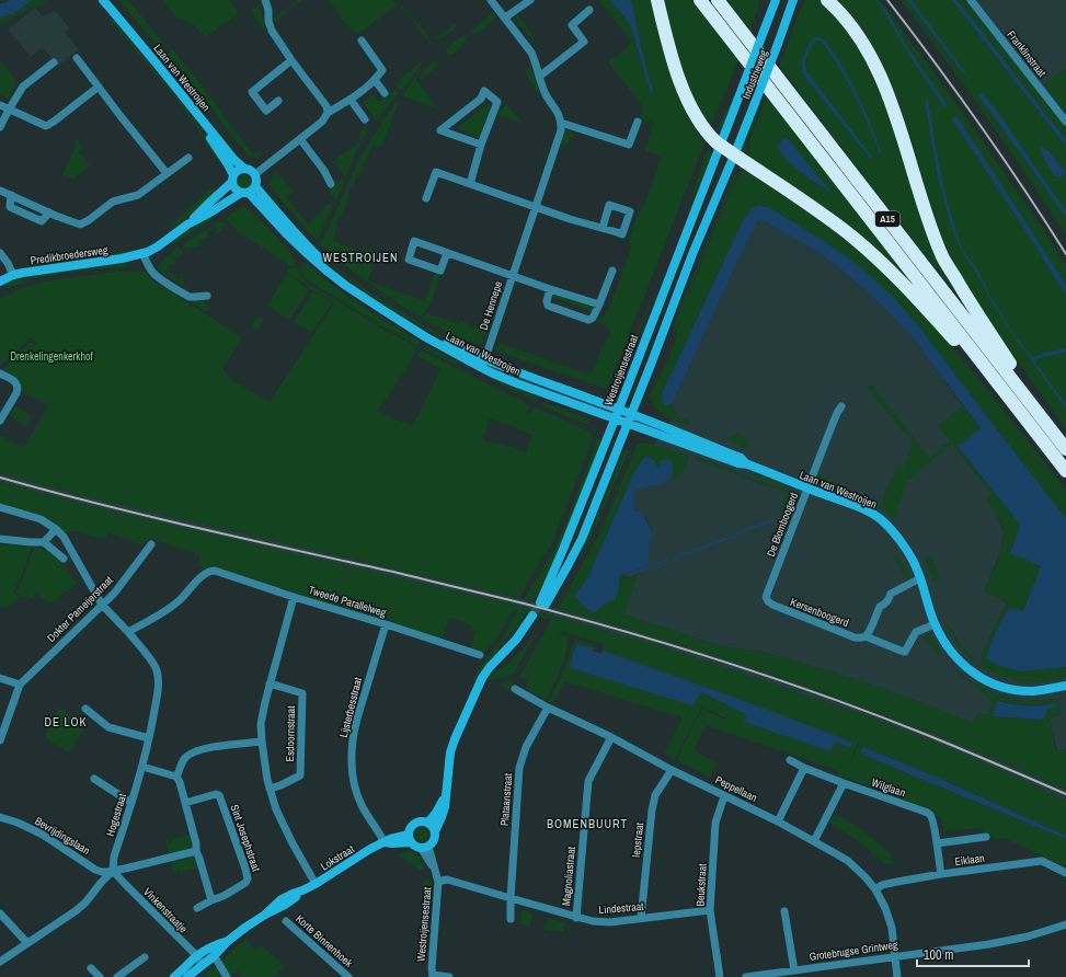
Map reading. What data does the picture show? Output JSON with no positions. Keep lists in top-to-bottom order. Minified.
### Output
{"streets":{"highway":["A15"],"street":["Franklinstraat","Industrieweg","Laan van Westroijen","Predikbroedersweg","De Hennepe","Westroijensestraat","De Blomboogerd","Tweede Parallelweg","Dokter Pameijerstraat","Kersenboogerd","Lijsterbesstraat","Esdoornstraat","Wilglaan","Peppellaan","Plataanstraat","Hogestraat","Bevrijdingslaan","Sint Josephstraat","Iepstraat","Lokstraat","Eiklaan","Magnoliastraat","Beukstraat","Lindestraat","Vinkenstraatje","Korte Binnenhoek","Grotebrugse Grintweg"]},"crossings":[["Industrieweg","A15"],["Industrieweg","Westroijensestraat"],["Laan van Westroijen","Predikbroedersweg"],["Laan van Westroijen","De Hennepe"],["Laan van Westroijen","Westroijensestraat"],["Laan van Westroijen","De Blomboogerd"],["Laan van Westroijen","Kersenboogerd"],["A15","Westroijensestraat"],["Westroijensestraat","Lokstraat"],["Westroijensestraat","Lindestraat"],["De Blomboogerd","Kersenboogerd"],["Tweede Parallelweg","Lijsterbesstraat"],["Tweede Parallelweg","Hogestraat"],["Dokter Pameijerstraat","Hogestraat"],["Lijsterbesstraat","Lokstraat"],["Wilglaan","Eiklaan"],["Peppellaan","Plataanstraat"],["Peppellaan","Iepstraat"],["Peppellaan","Eiklaan"],["Peppellaan","Magnoliastraat"],["Peppellaan","Beukstraat"],["Peppellaan","Grotebrugse Grintweg"],["Plataanstraat","Lindestraat"],["Hogestraat","Bevrijdingslaan"],["Hogestraat","Vinkenstraatje"],["Bevrijdingslaan","Vinkenstraatje"],["Iepstraat","Lindestraat"],["Magnoliastraat","Lindestraat"],["Beukstraat","Lindestraat"]],"districts":["WESTROIJEN","DE LOK","BOMENBUURT"],"parks":["Drenkelingenkerkhof"],"scale_bar":"100 m"}
